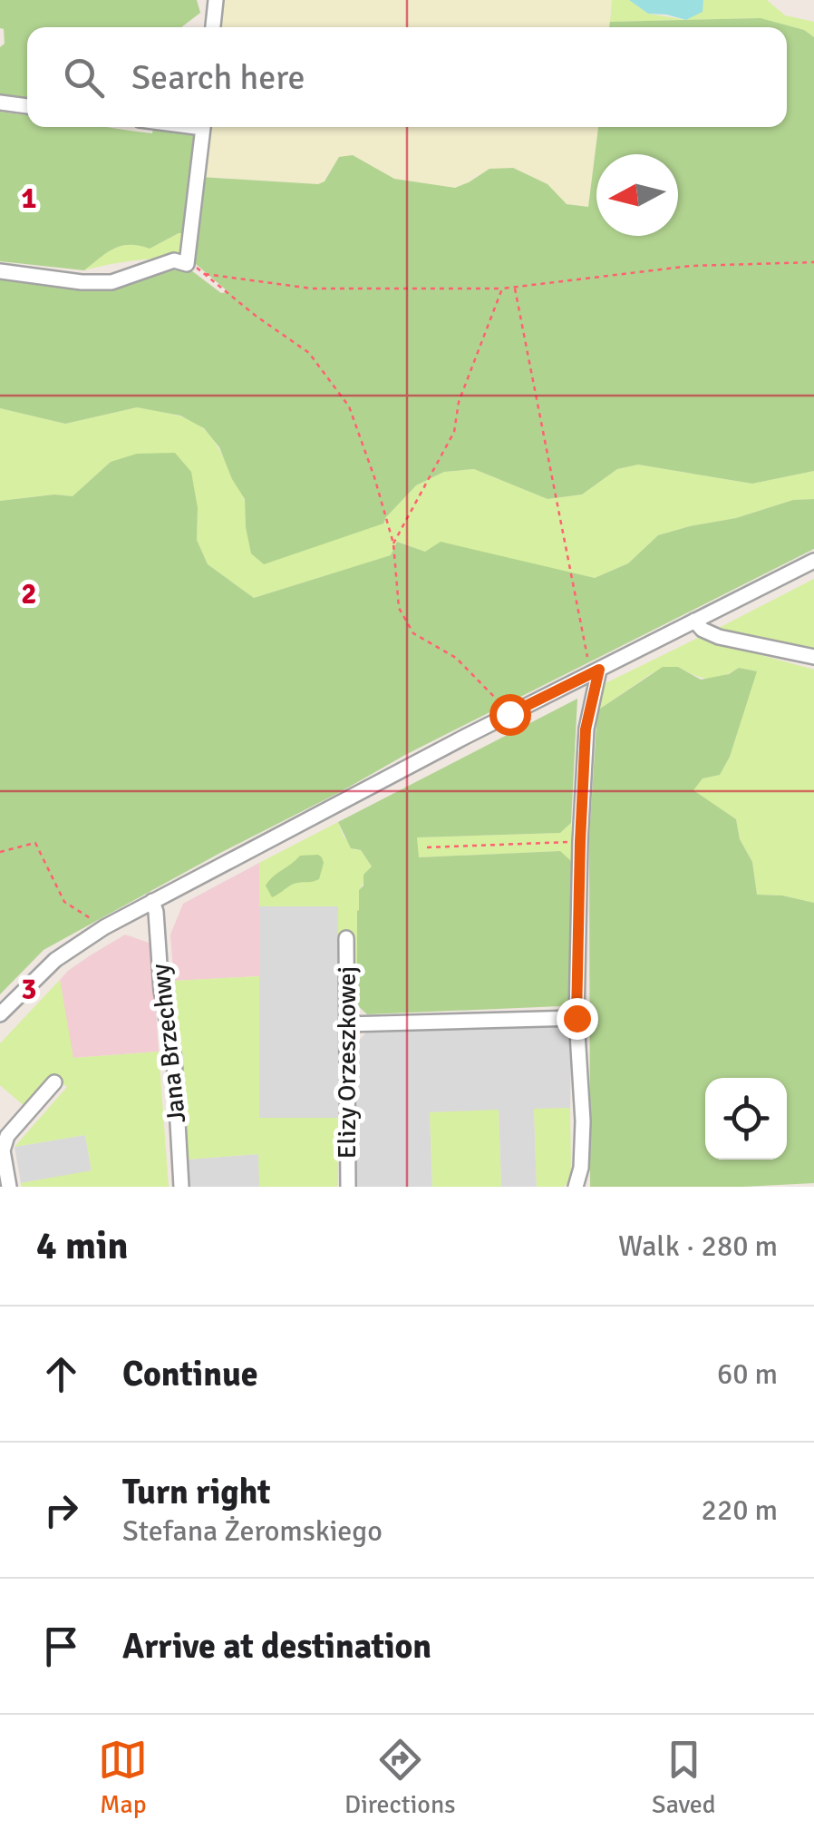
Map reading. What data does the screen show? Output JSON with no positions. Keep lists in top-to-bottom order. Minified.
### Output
{"streets":{"street":["Jana Brzechwy","Elizy Orzeszkowej"]},"north":"left","page":{"search":"Search here","heading":["4 min","Walk · 280 m"],"list":[["Continue","60 m"],["Turn right","Stefana Żeromskiego","220 m"],"Arrive at destination"],"nav":["Map","Directions","Saved"]},"grid":{"rows":["1","2","3"]}}
